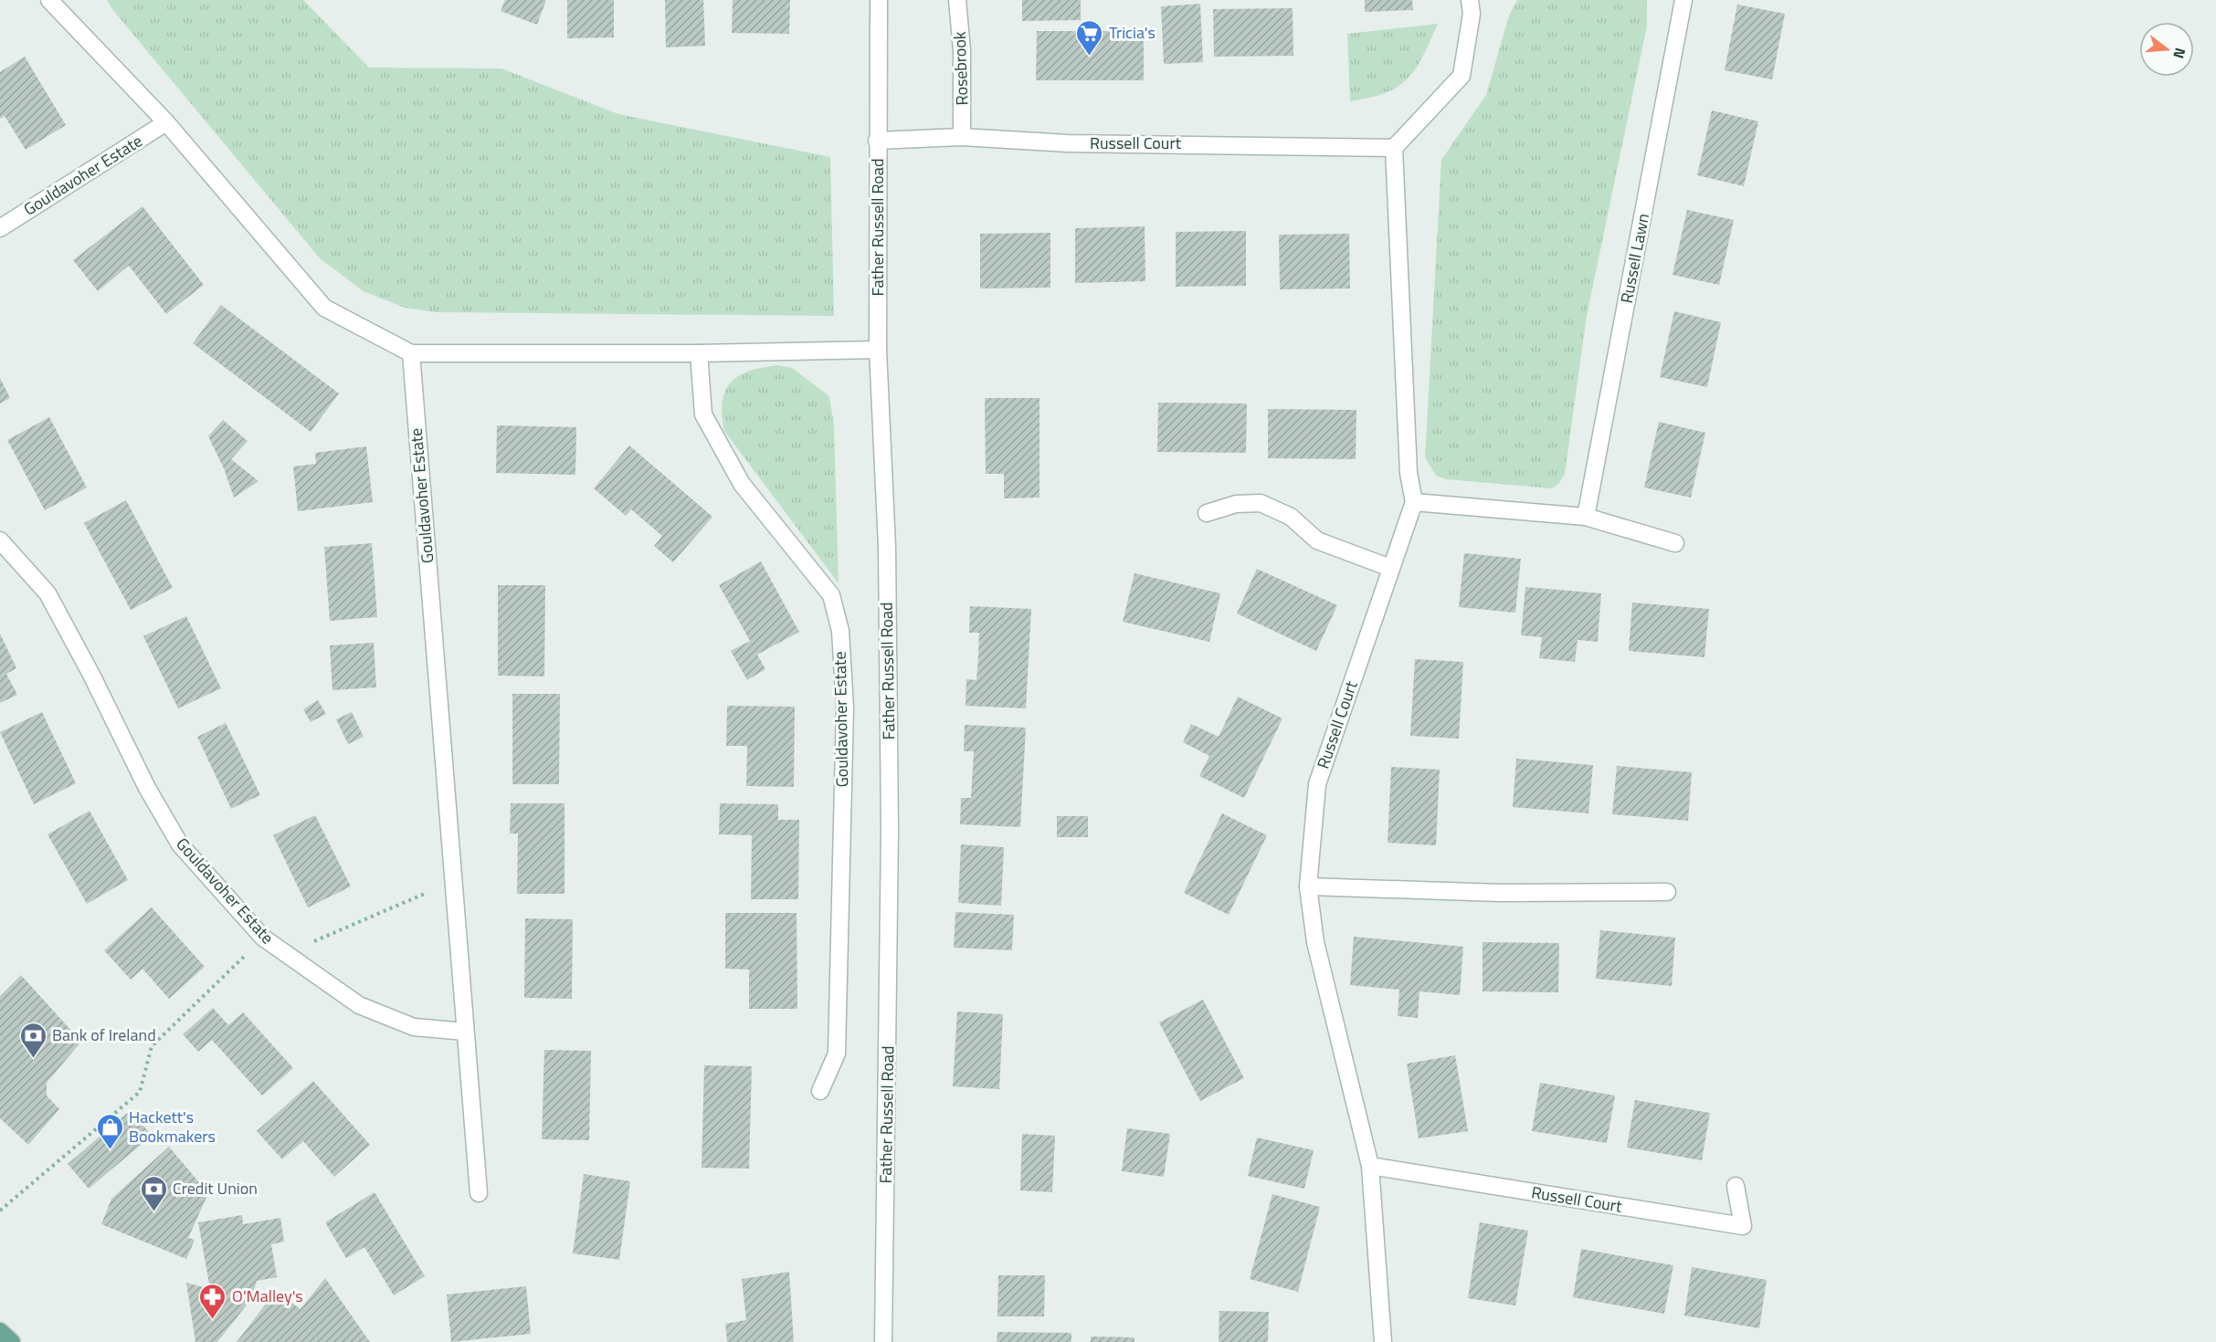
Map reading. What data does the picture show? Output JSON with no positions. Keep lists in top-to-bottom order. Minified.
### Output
{"streets":{"street":["Rosebrook","Russell Court","Gouldavoher Estate","Father Russell Road","Russell Lawn"]},"crossings":[["Rosebrook","Russell Court"],["Russell Court","Father Russell Road"]],"places":{"supermarket":["Tricia's"],"bank":["Bank of Ireland","Credit Union"],"shop":["Hackett's Bookmakers"],"pharmacy":["O'Malley's"]},"north":"right"}
